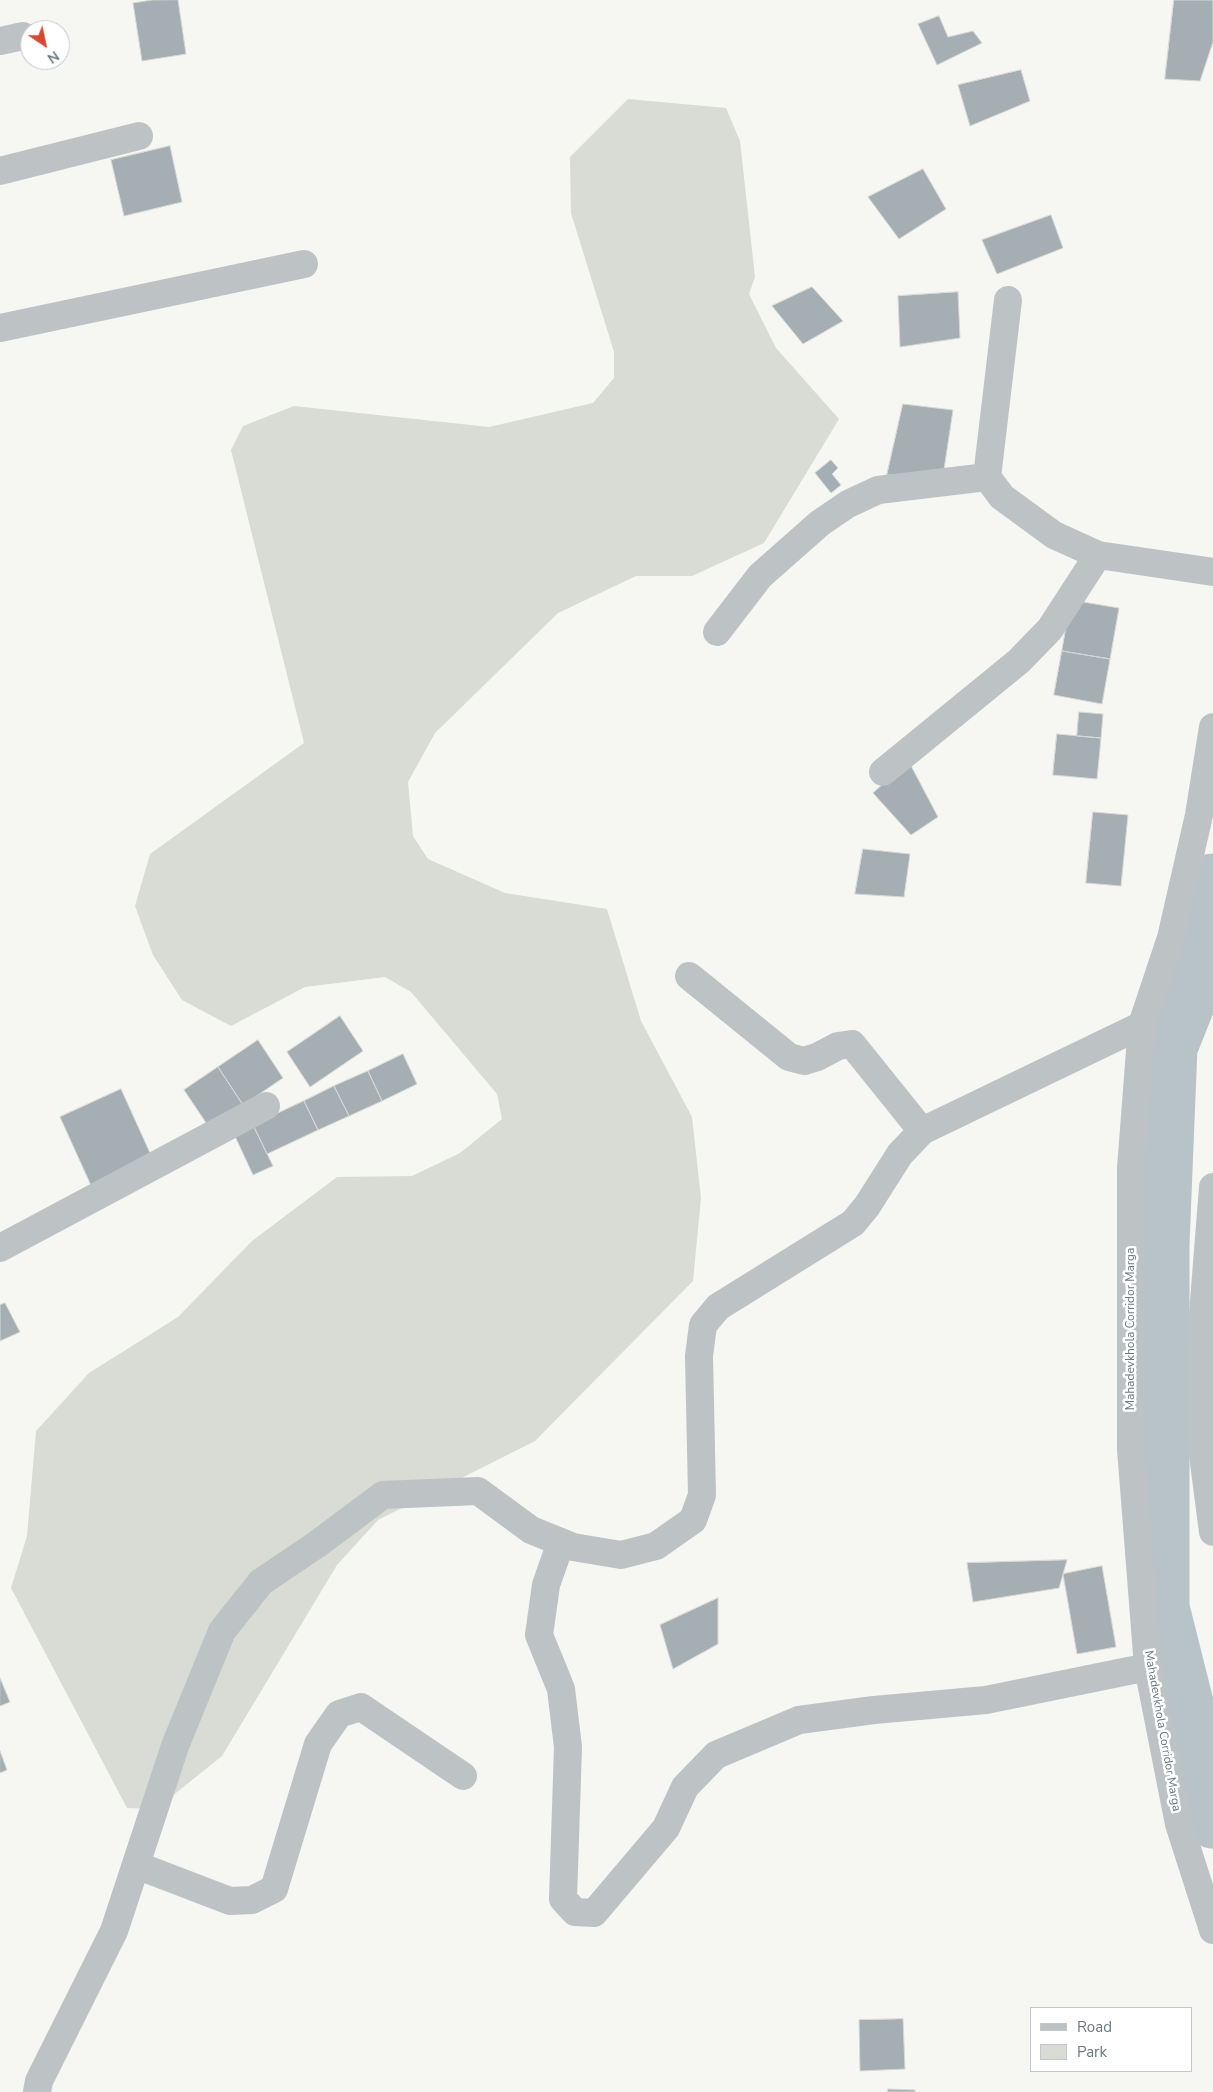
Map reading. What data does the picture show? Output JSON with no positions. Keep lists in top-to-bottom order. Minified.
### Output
{"streets":{"street":["Mahadevkhola Corridor Marga"]},"legend":["Road","Park"],"north":"bottom right"}
